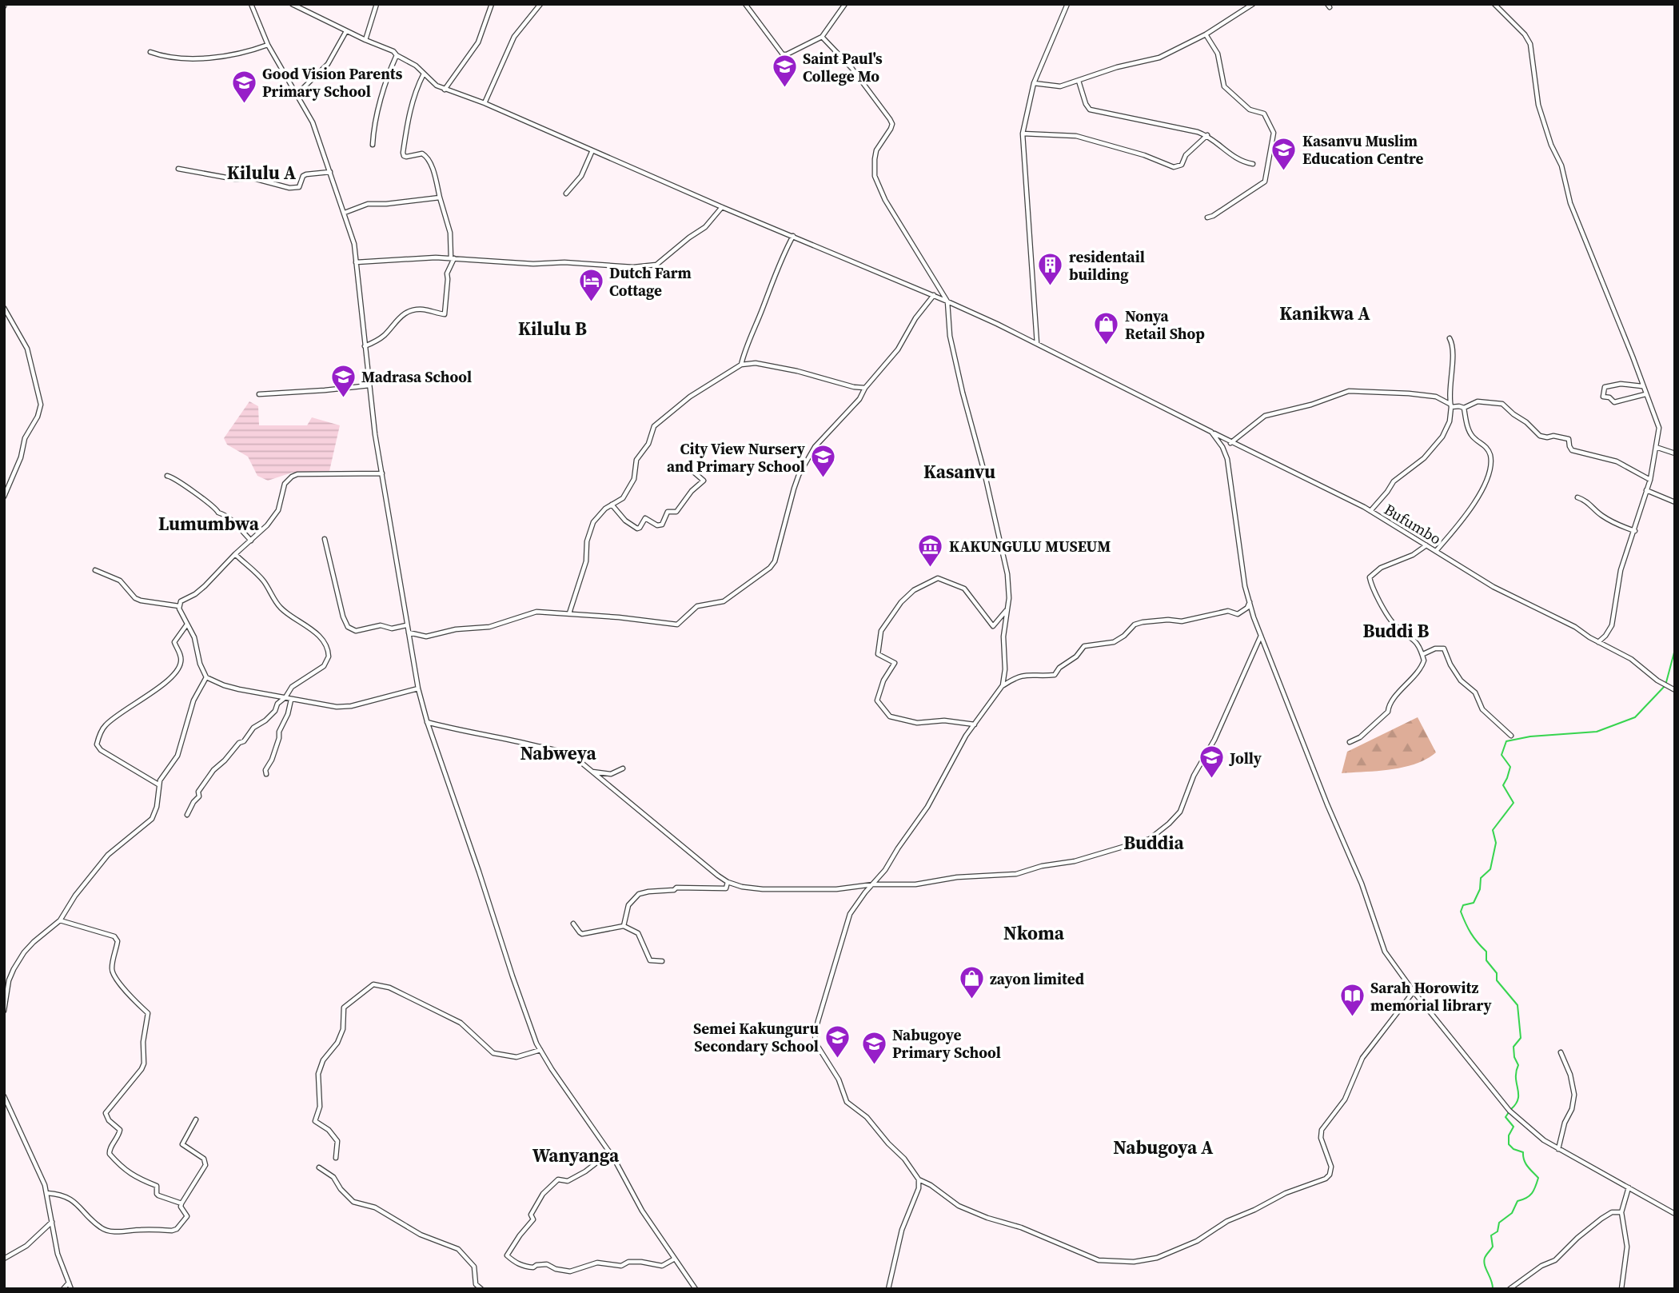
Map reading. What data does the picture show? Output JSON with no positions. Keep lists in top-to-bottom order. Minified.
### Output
{"streets":{"street":["Bufumbo"]},"districts":["Kilulu A","Kanikwa A","Kilulu B","Kasanvu","Lumumbwa","Buddi B","Nabweya","Buddia","Nkoma","Nabugoya A","Wanyanga"],"places":{"school or university":["Saint Paul's College Mo","Good Vision Parents Primary School","Kasanvu Muslim Education Centre","Madrasa School","City View Nursery and Primary School","Jolly","Semei Kakunguru Secondary School","Nabugoye Primary School"],"building":["residentail building"],"hotel":["Dutch Farm Cottage"],"shop":["Nonya Retail Shop","zayon limited"],"museum":["KAKUNGULU MUSEUM"],"library":["Sarah Horowitz memorial library"]}}
